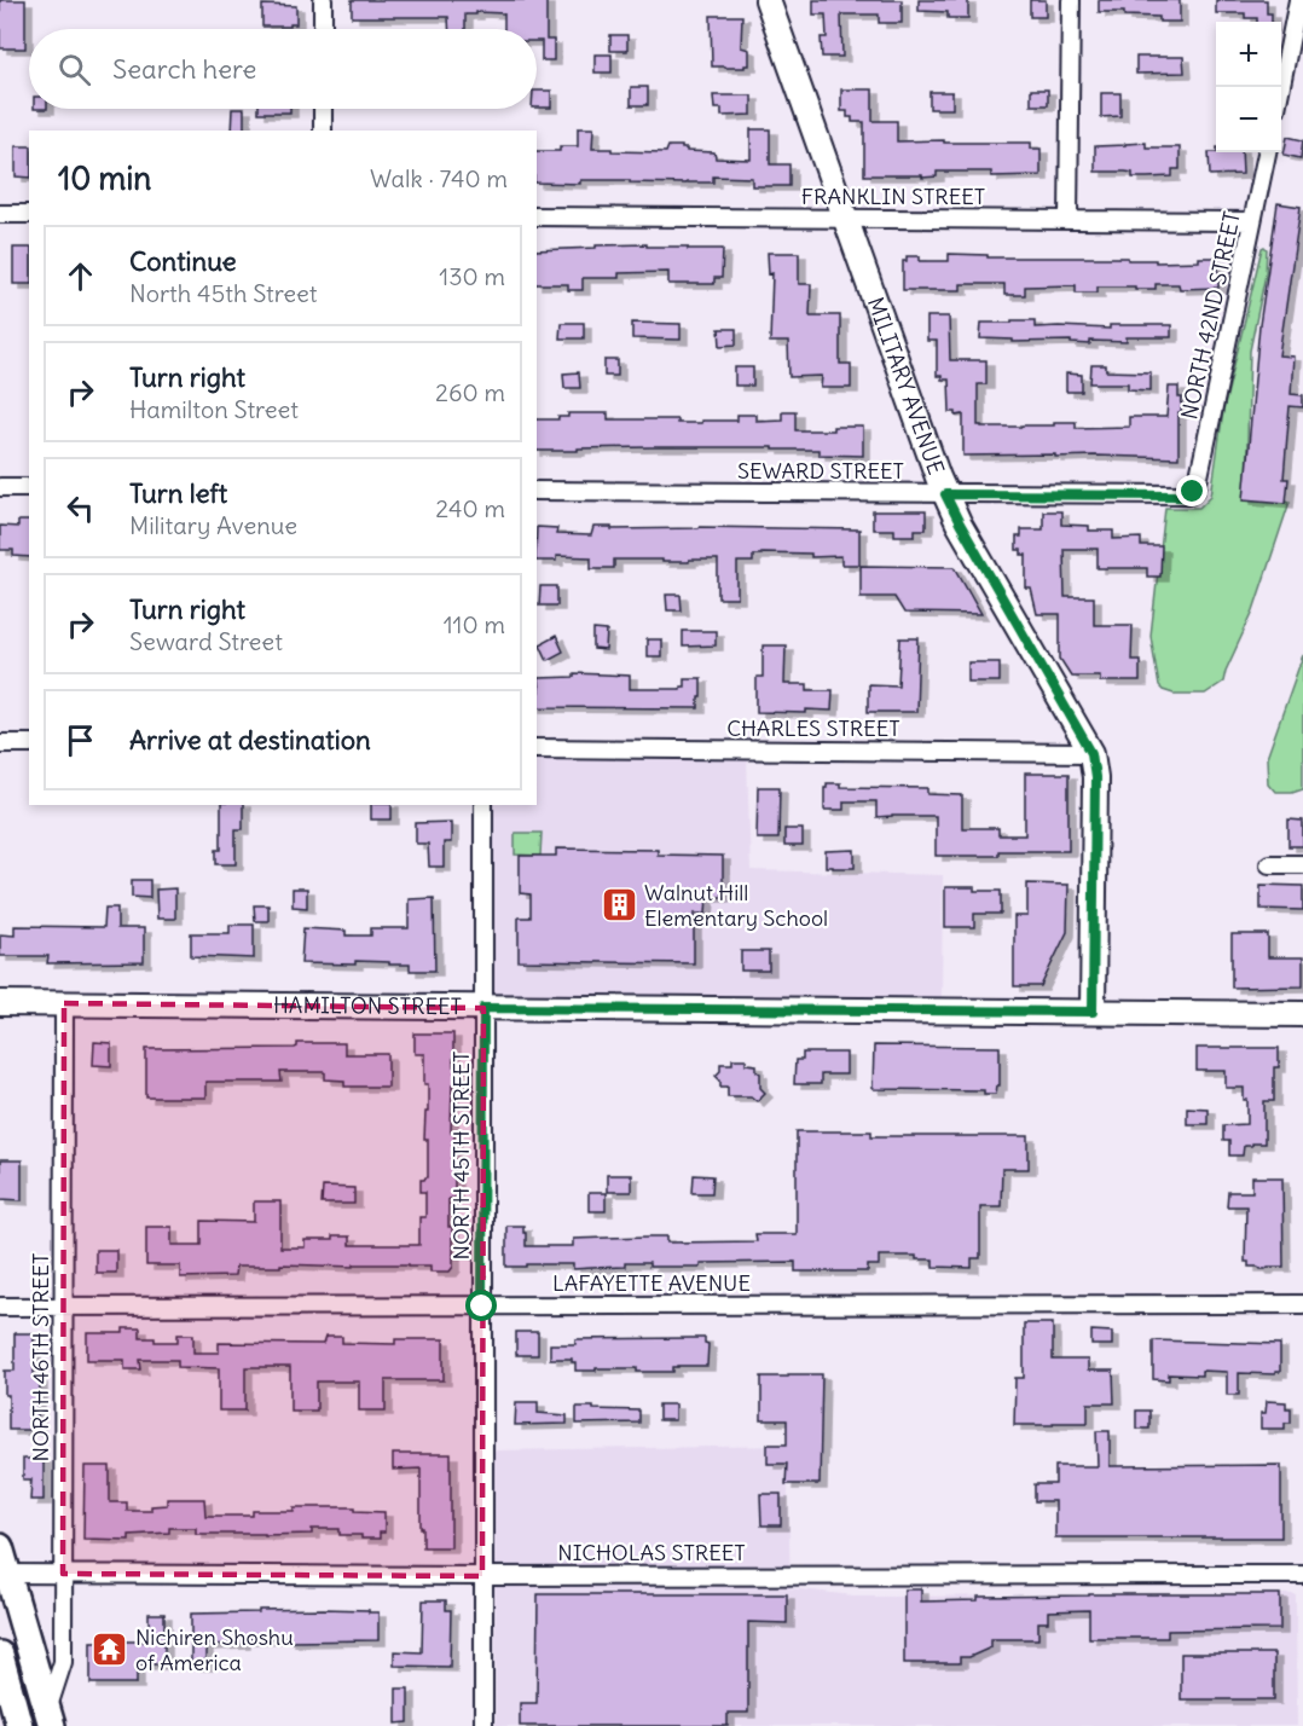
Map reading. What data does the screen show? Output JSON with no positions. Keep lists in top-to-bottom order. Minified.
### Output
{"streets":{"main road":["MILITARY AVENUE","HAMILTON STREET"],"street":["FRANKLIN STREET","NORTH 42ND STREET","SEWARD STREET","CHARLES STREET","NORTH 45TH STREET","LAFAYETTE AVENUE","NORTH 46TH STREET","NICHOLAS STREET"]},"crossings":[["FRANKLIN STREET","NORTH 42ND STREET"],["FRANKLIN STREET","MILITARY AVENUE"],["NORTH 42ND STREET","SEWARD STREET"],["MILITARY AVENUE","SEWARD STREET"],["MILITARY AVENUE","CHARLES STREET"],["MILITARY AVENUE","HAMILTON STREET"],["HAMILTON STREET","NORTH 45TH STREET"],["HAMILTON STREET","NORTH 46TH STREET"],["NORTH 45TH STREET","LAFAYETTE AVENUE"],["NORTH 45TH STREET","NICHOLAS STREET"],["LAFAYETTE AVENUE","NORTH 46TH STREET"],["NORTH 46TH STREET","NICHOLAS STREET"]],"places":{"building":["Walnut Hill Elementary School"],"temple":["Nichiren Shoshu of America"]},"page":{"map_buttons":["+","−"],"search":"Search here","heading":["10 min","Walk · 740 m"],"list":[["Continue","North 45th Street","130 m"],["Turn right","Hamilton Street","260 m"],["Turn left","Military Avenue","240 m"],["Turn right","Seward Street","110 m"],"Arrive at destination"]}}
